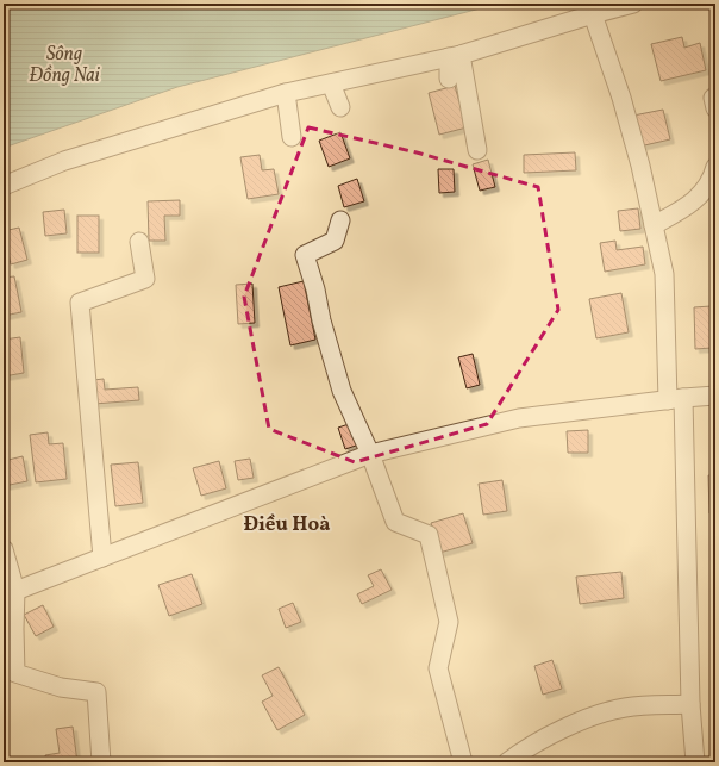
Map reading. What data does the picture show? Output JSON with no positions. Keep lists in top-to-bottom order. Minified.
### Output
{"districts":["Điều Hoà"],"water":["Sông Đồng Nai"]}
